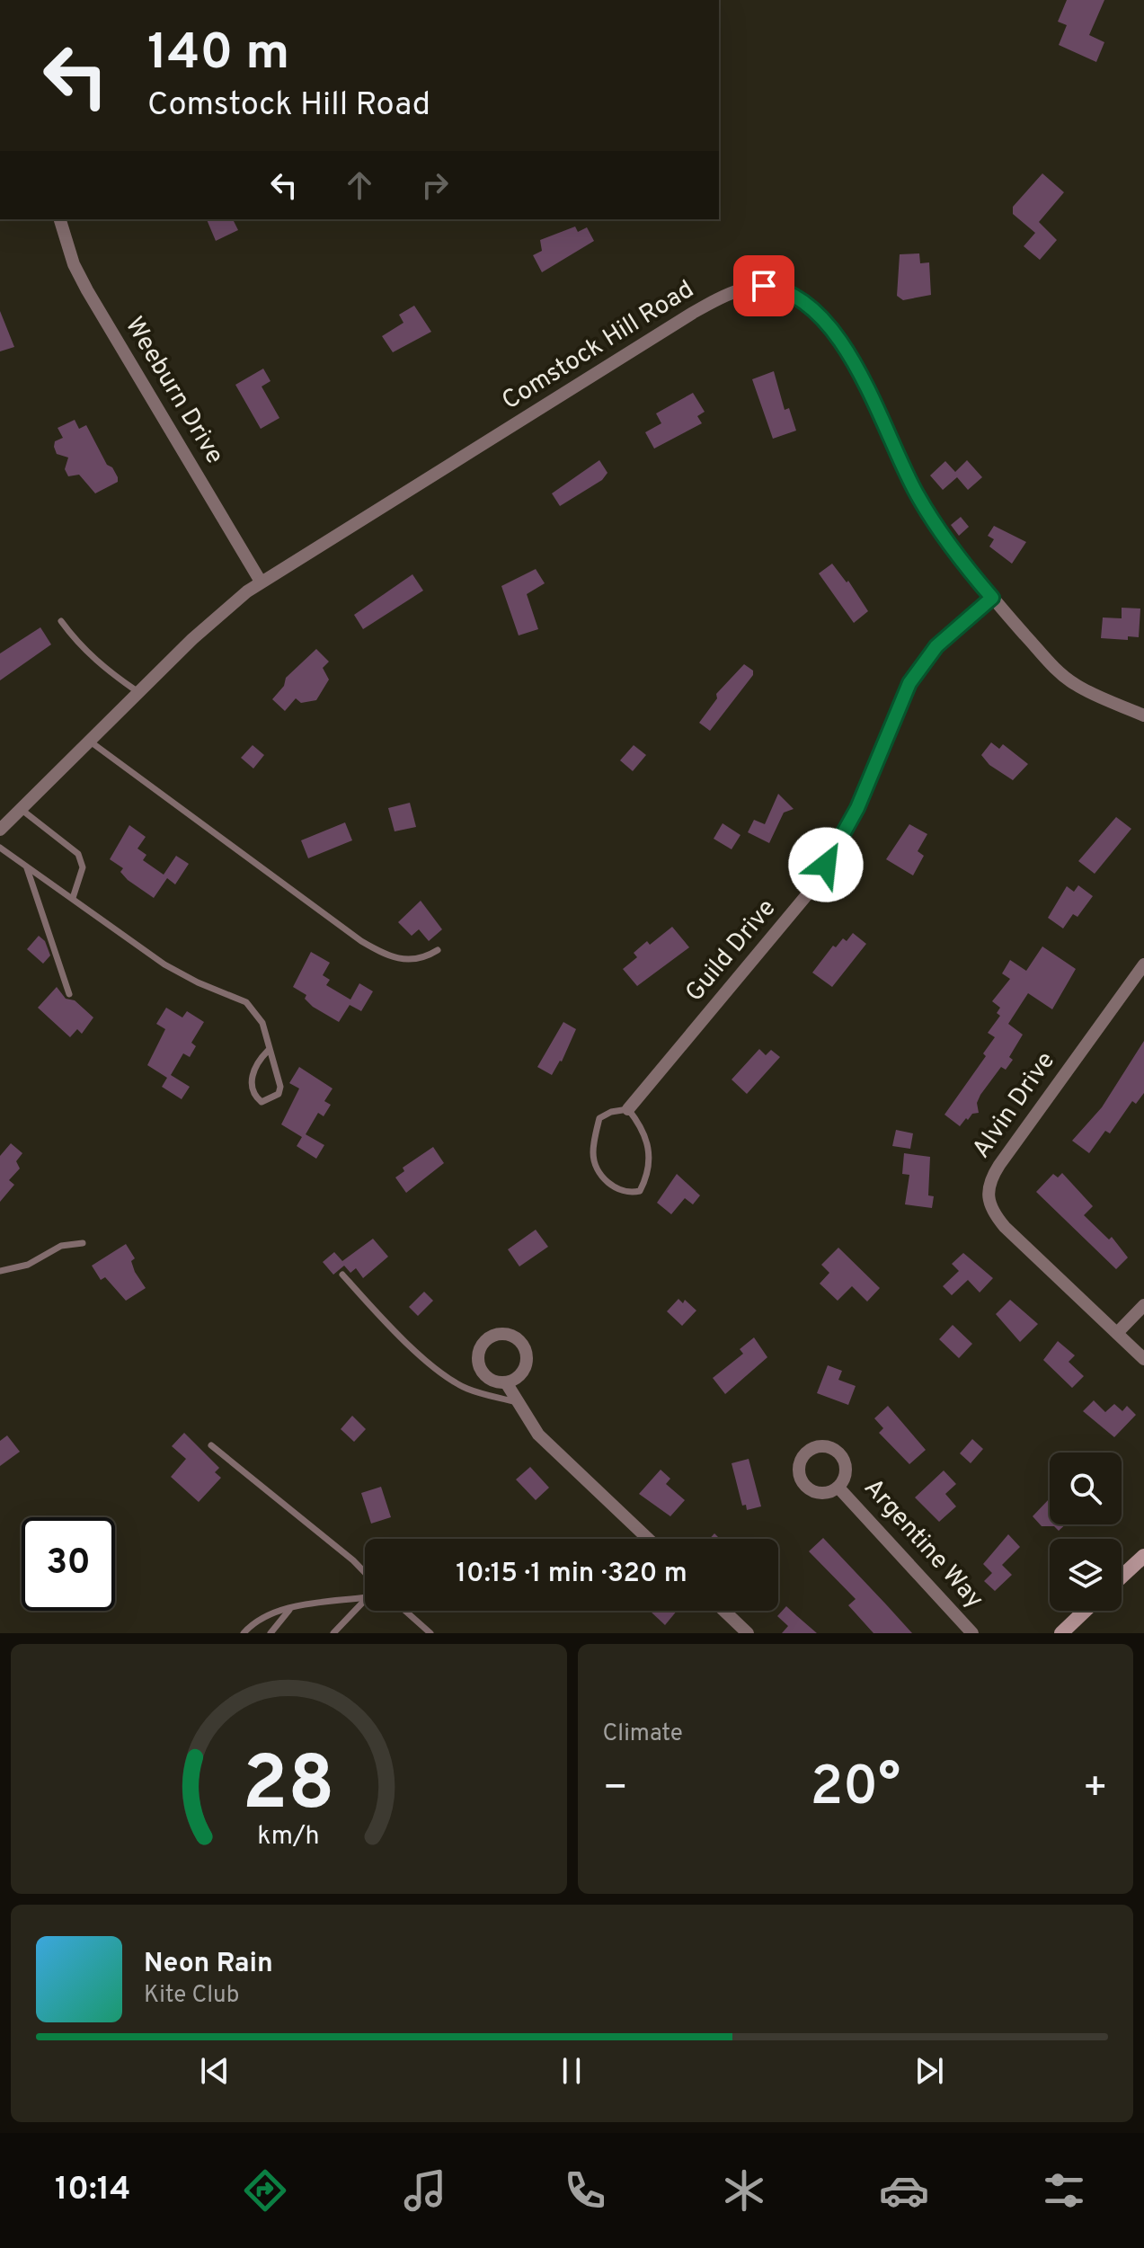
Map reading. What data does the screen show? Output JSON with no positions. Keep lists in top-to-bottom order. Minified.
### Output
{"streets":{"street":["Comstock Hill Road","Weeburn Drive","Guild Drive","Alvin Drive","Argentine Way"]},"crossings":[["Comstock Hill Road","Weeburn Drive"],["Comstock Hill Road","Guild Drive"]],"page":{"turn":["140 m","Comstock Hill Road"],"limit":"30","trip":"10:15 · 1 min · 320 m","tile":"Climate","heat":["−","20°","+"],"song":["Neon Rain","Kite Club"],"tabs":"10:14","gauge":["28","km/h"]}}
